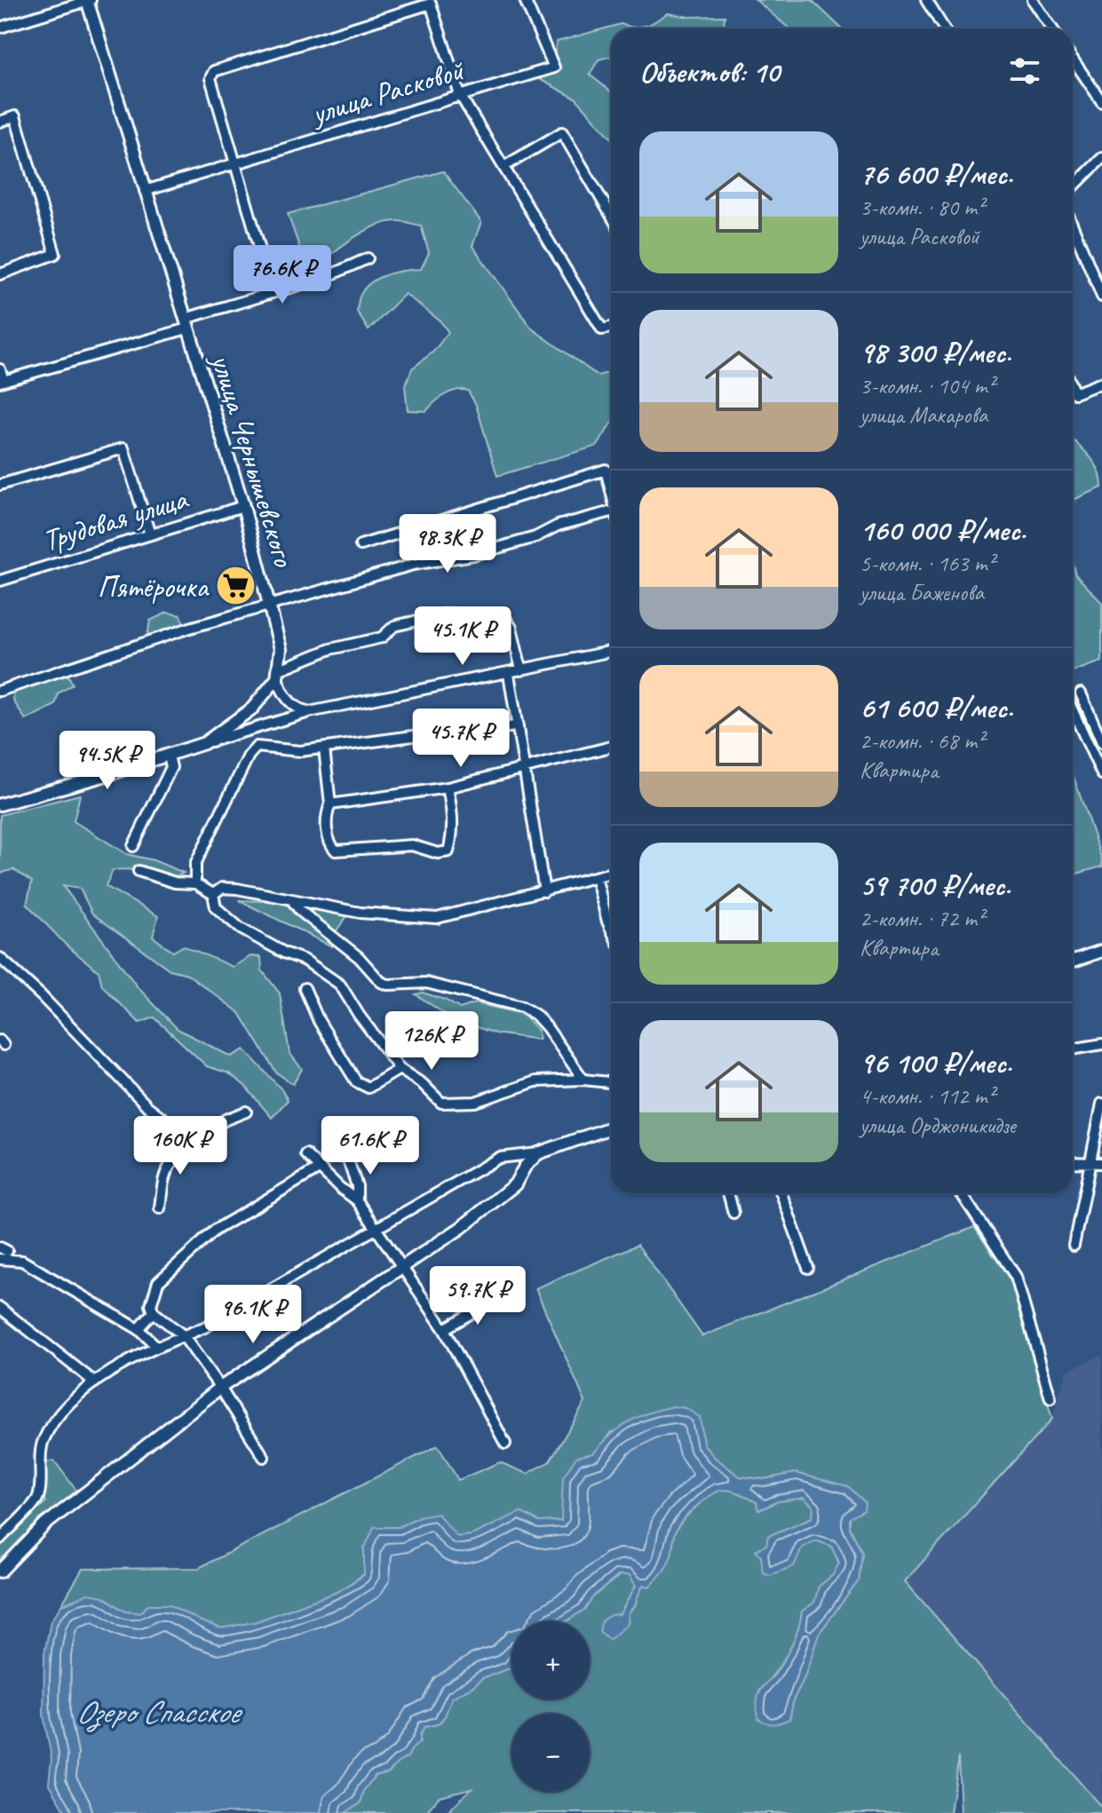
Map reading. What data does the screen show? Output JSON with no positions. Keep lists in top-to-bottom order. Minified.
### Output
{"streets":{"street":["улица Расковой","улица Чернышевского","Трудовая улица"]},"crossings":[["улица Расковой","улица Чернышевского"],["улица Чернышевского","Трудовая улица"]],"water":["Озеро Спасское"],"places":{"supermarket":["Пятёрочка"]},"page":{"heading":"Объектов: 10","list":[{"name":"76 600 ₽/мес.","note":"3-комн. · 80 m² · улица Расковой"},{"name":"98 300 ₽/мес.","note":"3-комн. · 104 m² · улица Макарова"},{"name":"160 000 ₽/мес.","note":"5-комн. · 163 m² · улица Баженова"},{"name":"61 600 ₽/мес.","note":"2-комн. · 68 m² · Квартира"},{"name":"59 700 ₽/мес.","note":"2-комн. · 72 m² · Квартира"},{"name":"96 100 ₽/мес.","note":"4-комн. · 112 m² · улица Орджоникидзе"}],"price":["76.6K ₽","98.3K ₽","45.1K ₽","45.7K ₽","94.5K ₽","126K ₽","160K ₽","61.6K ₽","59.7K ₽","96.1K ₽"],"map_buttons":["+","−"]}}
